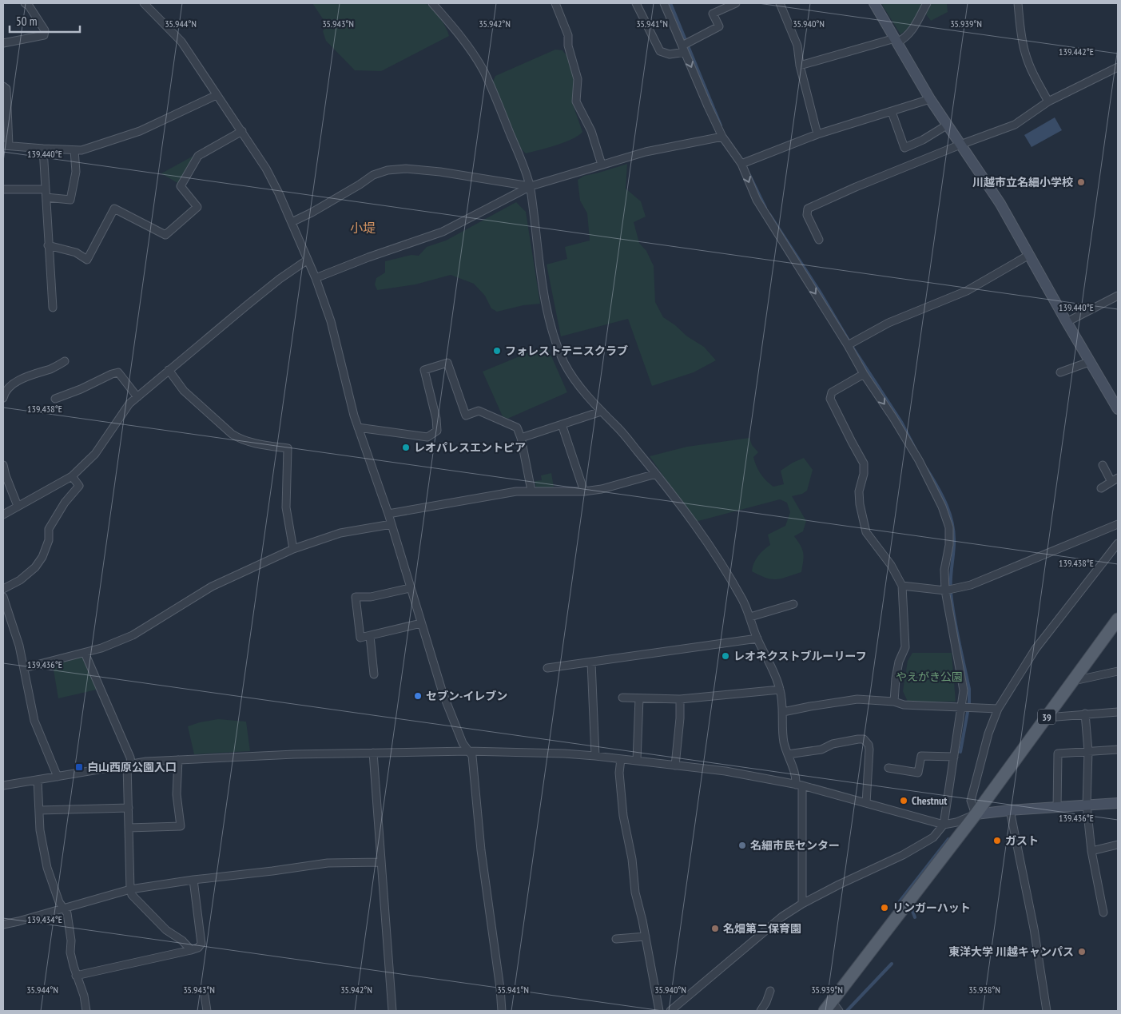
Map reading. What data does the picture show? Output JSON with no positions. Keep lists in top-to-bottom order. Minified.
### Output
{"streets":{"main road":["39"]},"districts":["小堤"],"parks":["やえがき公園"],"places":{"other":["川越市立名細小学校","フォレストテニスクラブ","レオパレスエントピア","レオネクストブルーリーフ","セブン-イレブン","Chestnut","ガスト","名細市民センター","リンガーハット","名畑第二保育園","東洋大学 川越キャンパス"],"transit":["白山西原公園入口"]},"scale_bar":"50 m","coordinates":["35.944°N","35.943°N","35.942°N","35.941°N","35.940°N","35.939°N","139.442°E","139.440°E","139.438°E","139.436°E","139.434°E","35.938°N"]}
